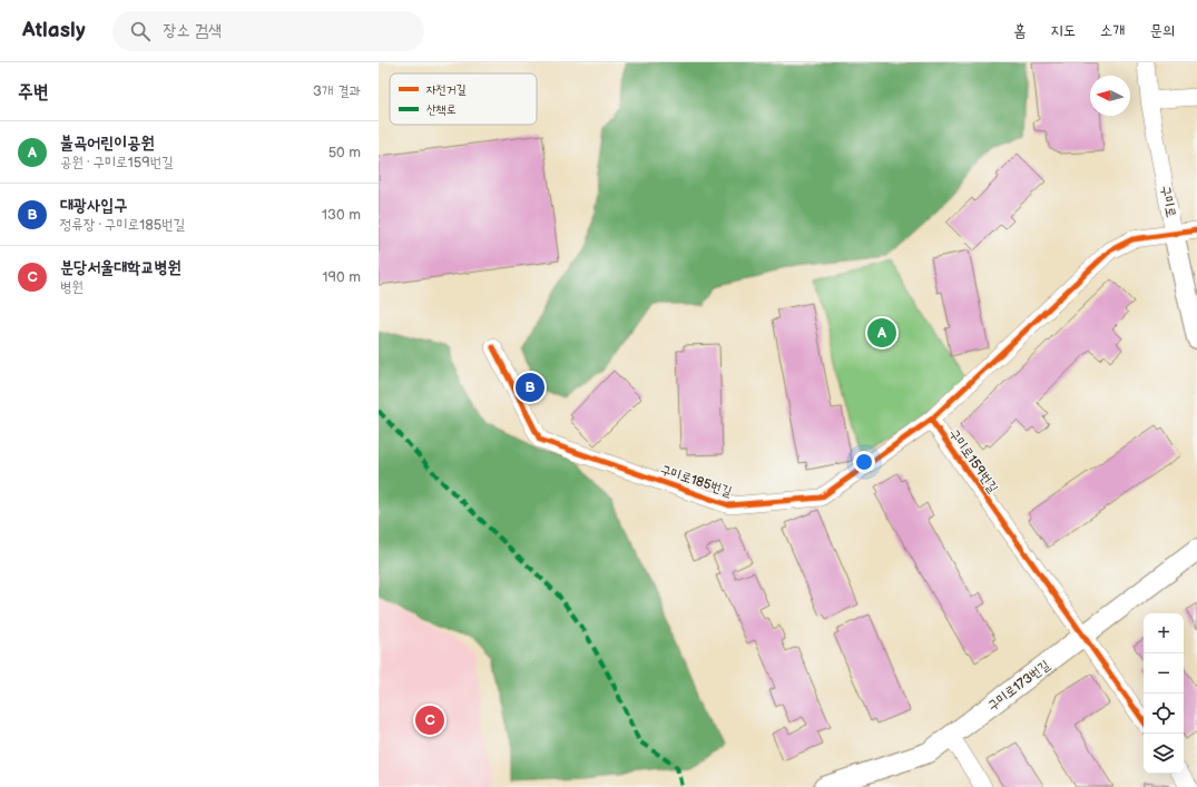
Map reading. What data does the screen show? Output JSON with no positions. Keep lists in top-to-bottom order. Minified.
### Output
{"streets":{"street":["구미로","구미로159번길","구미로185번길","구미로173번길"]},"crossings":[["구미로159번길","구미로185번길"],["구미로159번길","구미로173번길"]],"legend":["자전거길","산책로"],"north":"left","page":{"header":"Atlasly","search":"장소 검색","nav":["홈","지도","소개","문의"],"heading":["주변","3개 결과"],"list":[{"mark":"A","name":"불곡어린이공원","note":"공원 · 구미로159번길","value":"50 m"},{"mark":"B","name":"대광사입구","note":"정류장 · 구미로185번길","value":"130 m"},{"mark":"C","name":"분당서울대학교병원","note":"병원","value":"190 m"}],"pins":["A","B","C"],"map_buttons":["+","−"]}}
